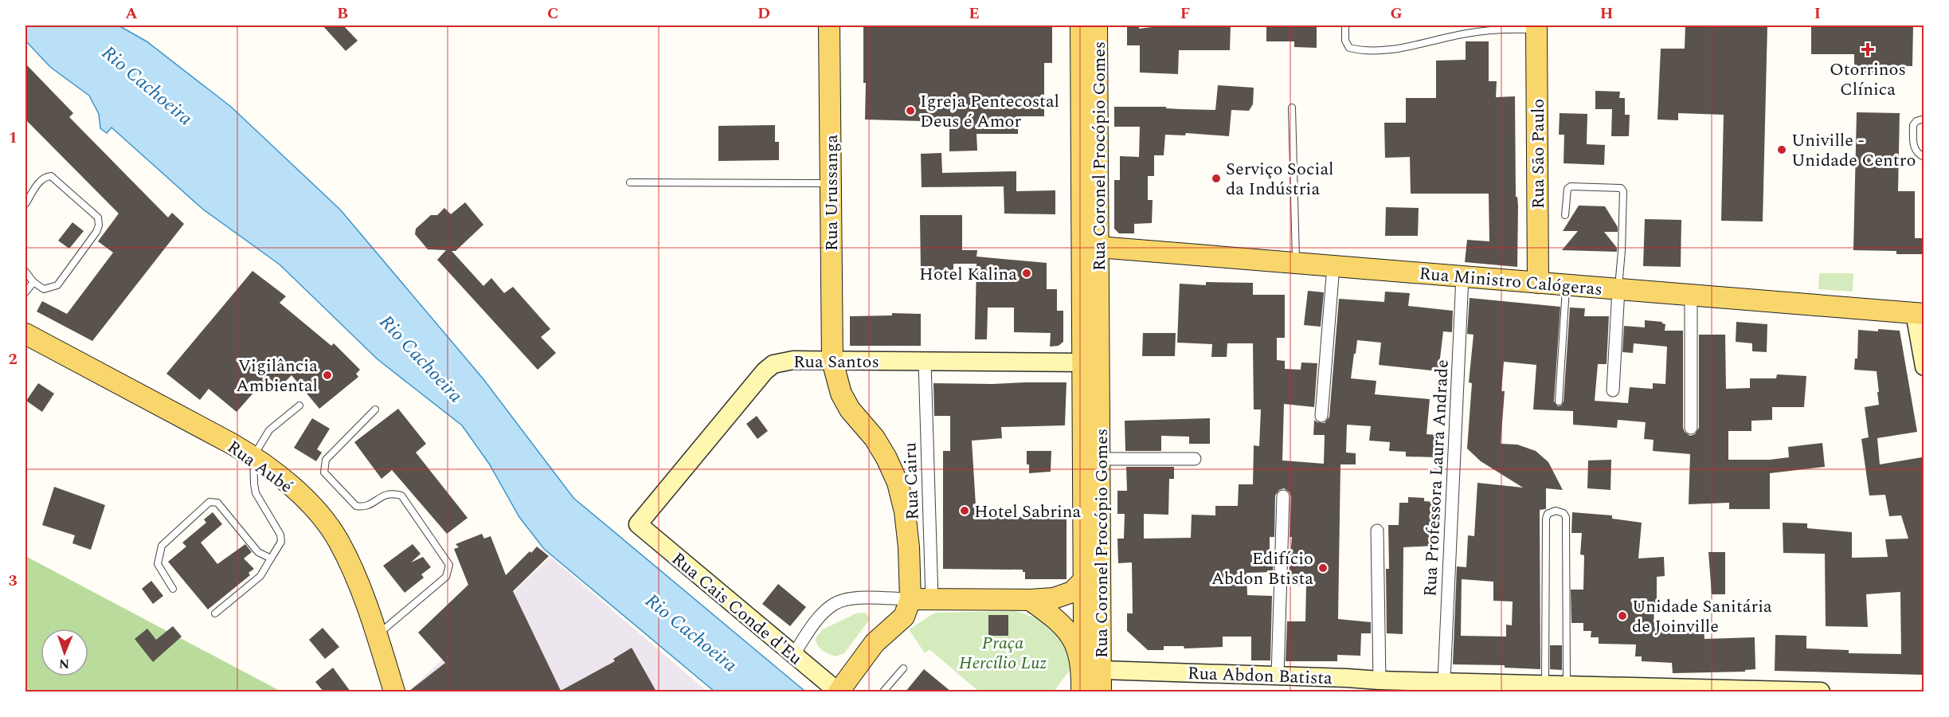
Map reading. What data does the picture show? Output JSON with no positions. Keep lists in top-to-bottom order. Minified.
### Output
{"streets":{"main road":["Rua São Paulo","Rua Coronel Procópio Gomes","Rua Urussanga","Rua Ministro Calógeras","Rua Aubé"],"street":["Rua Santos","Rua Professora Laura Andrade","Rua Cairu","Rua Cais Conde d'Eu","Rua Abdon Batista"]},"crossings":[["Rua São Paulo","Rua Ministro Calógeras"],["Rua Coronel Procópio Gomes","Rua Ministro Calógeras"],["Rua Coronel Procópio Gomes","Rua Santos"],["Rua Coronel Procópio Gomes","Rua Abdon Batista"],["Rua Urussanga","Rua Santos"],["Rua Ministro Calógeras","Rua Professora Laura Andrade"],["Rua Santos","Rua Cairu"],["Rua Santos","Rua Cais Conde d'Eu"],["Rua Professora Laura Andrade","Rua Abdon Batista"]],"water":["Rio Cachoeira"],"parks":["Praça Hercílio Luz"],"places":{"health":["Otorrinos Clínica"],"other":["Igreja Pentecostal Deus é Amor","Univille - Unidade Centro","Serviço Social da Indústria","Hotel Kalina","Vigilância Ambiental","Hotel Sabrina","Edifício Abdon Btista","Unidade Sanitária de Joinville"]},"north":"bottom","grid":{"columns":["A","B","C","D","E","F","G","H","I"],"rows":["1","2","3"]}}
